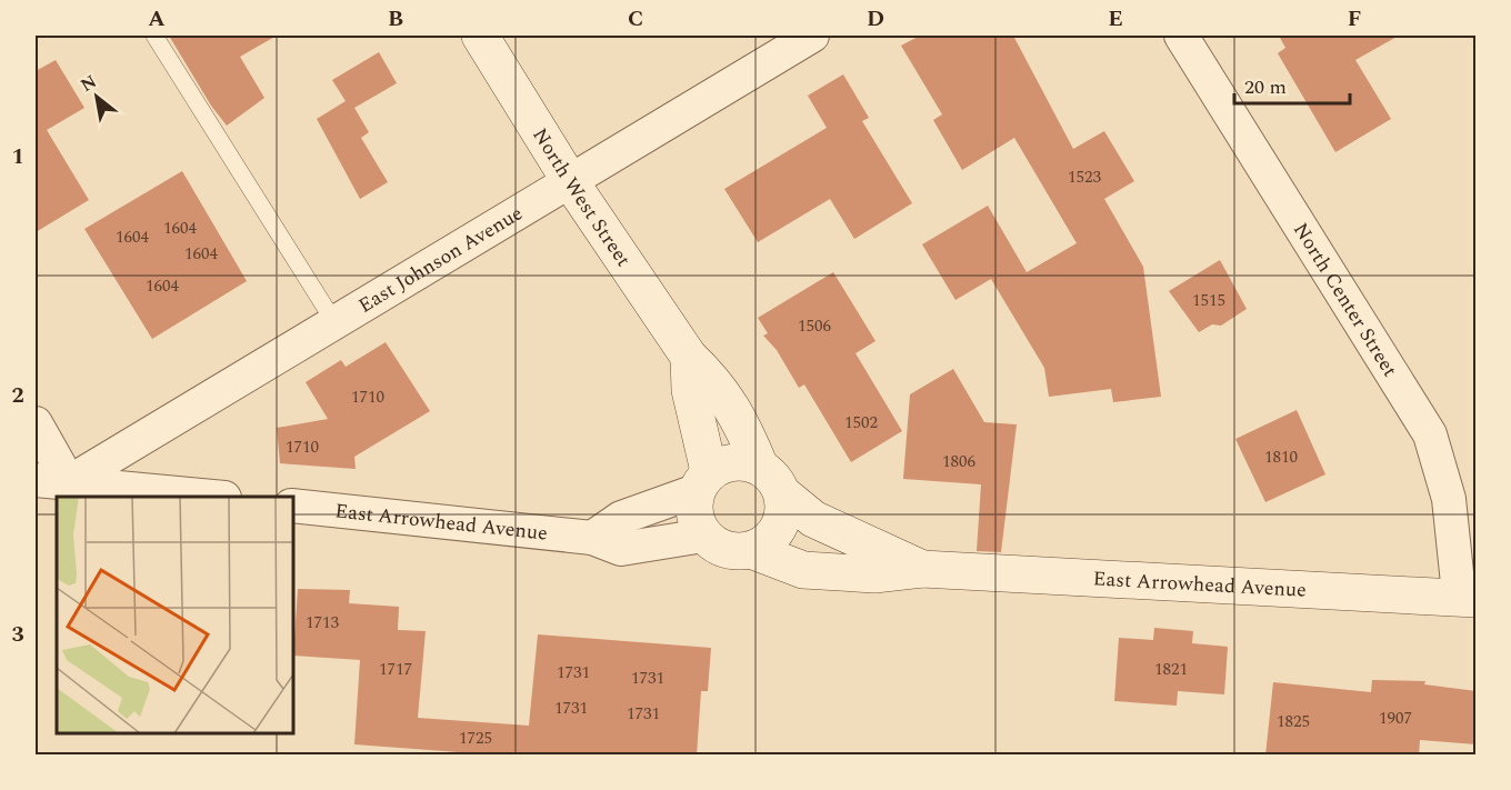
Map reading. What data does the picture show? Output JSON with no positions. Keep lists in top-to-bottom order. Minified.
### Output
{"streets":{"street":["North West Street","East Johnson Avenue","North Center Street","East Arrowhead Avenue"]},"crossings":[["North West Street","East Johnson Avenue"],["North West Street","East Arrowhead Avenue"],["North Center Street","East Arrowhead Avenue"]],"house_numbers":["1523","1604","1604","1604","1604","1515","1506","1710","1502","1710","1810","1806","1713","1717","1821","1731","1731","1731","1731","1907","1825","1725"],"scale_bar":"20 m","north":"top left","grid":{"columns":["A","B","C","D","E","F"],"rows":["1","2","3"]}}
